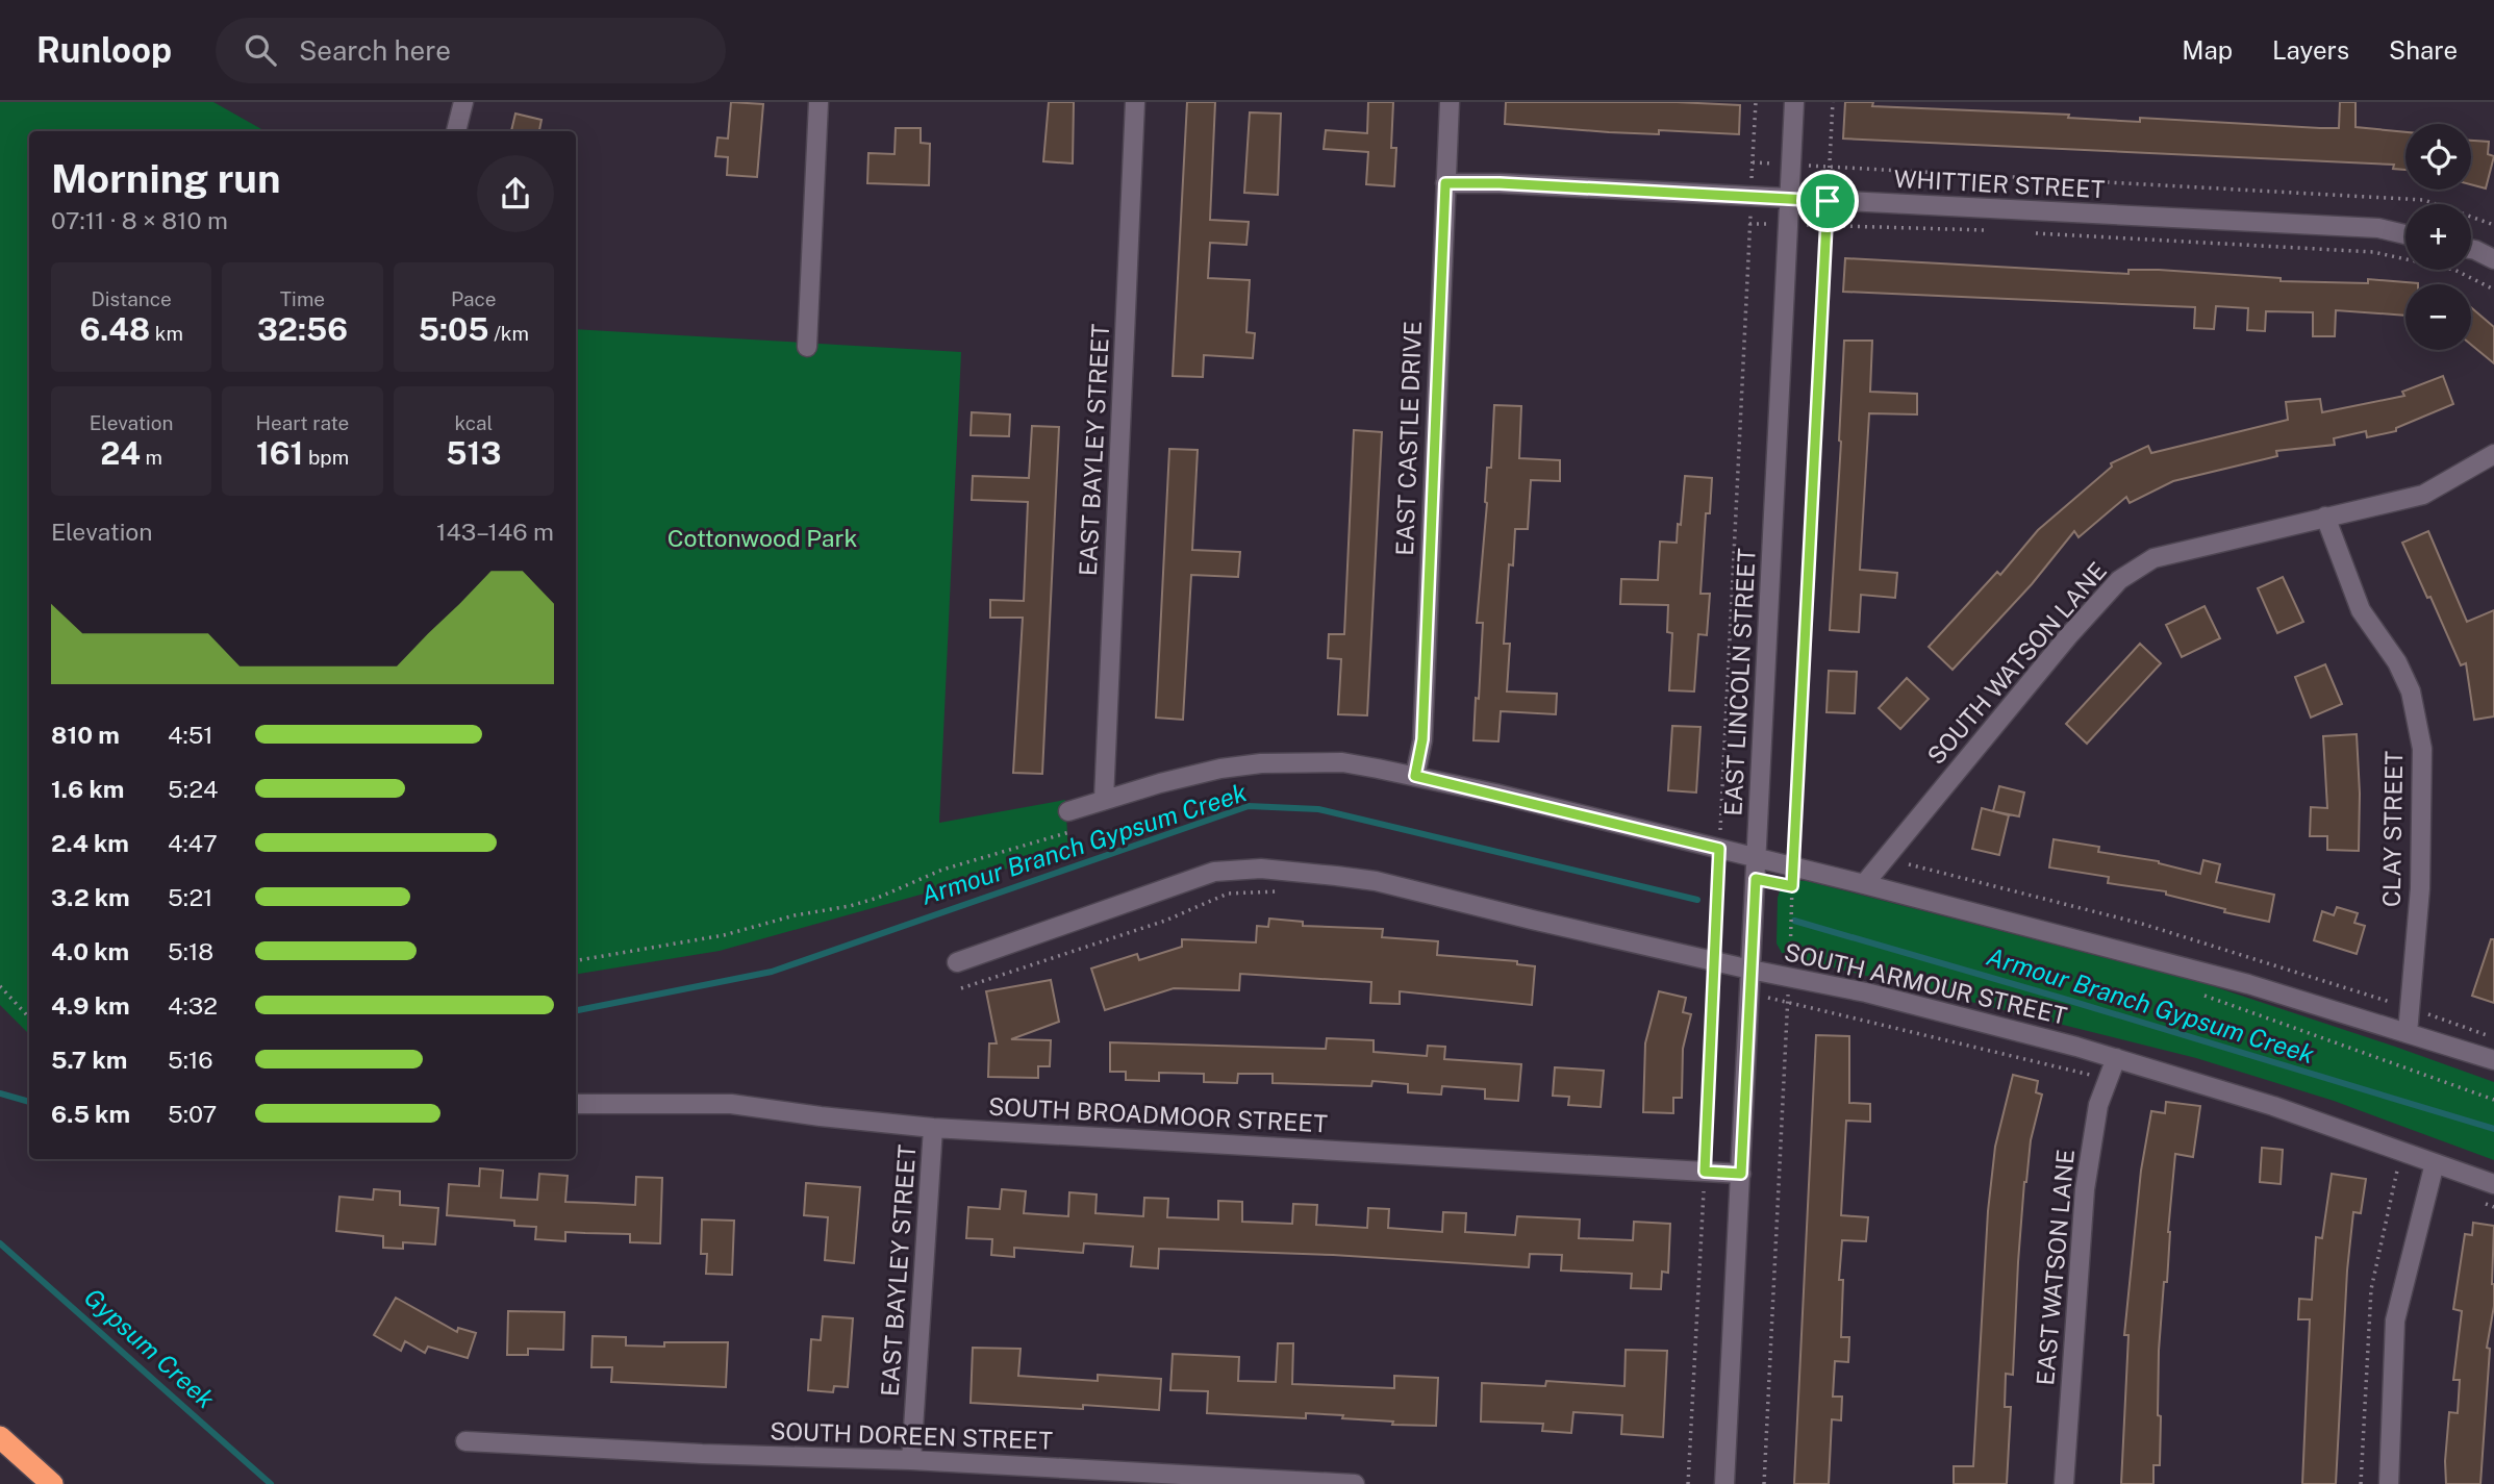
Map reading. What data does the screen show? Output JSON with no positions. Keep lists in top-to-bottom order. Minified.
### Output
{"streets":{"street":["WHITTIER STREET","EAST CASTLE DRIVE","EAST BAYLEY STREET","SOUTH WATSON LANE","EAST LINCOLN STREET","CLAY STREET","SOUTH ARMOUR STREET","SOUTH BROADMOOR STREET","EAST WATSON LANE","SOUTH DOREEN STREET"]},"crossings":[["WHITTIER STREET","EAST CASTLE DRIVE"],["WHITTIER STREET","EAST LINCOLN STREET"],["EAST BAYLEY STREET","SOUTH BROADMOOR STREET"],["EAST BAYLEY STREET","SOUTH DOREEN STREET"],["SOUTH WATSON LANE","CLAY STREET"],["EAST LINCOLN STREET","SOUTH ARMOUR STREET"],["EAST LINCOLN STREET","SOUTH BROADMOOR STREET"],["SOUTH ARMOUR STREET","EAST WATSON LANE"]],"water":["Armour Branch Gypsum Creek","Gypsum Creek"],"parks":["Cottonwood Park"],"page":{"header":"Runloop","search":"Search here","nav":["Map","Layers","Share"],"map_buttons":["+","−"],"heading":["Morning run","07:11 · 8 × 810 m"],"stats":[["Distance","6.48 km"],["Time","32:56"],["Pace","5:05 /km"],["Elevation","24 m"],["Heart rate","161 bpm"],["kcal","513"]],"chart":["Elevation","143–146 m"],"list":[{"name":"810 m","note":"4:51"},{"name":"1.6 km","note":"5:24"},{"name":"2.4 km","note":"4:47"},{"name":"3.2 km","note":"5:21"},{"name":"4.0 km","note":"5:18"},{"name":"4.9 km","note":"4:32"},{"name":"5.7 km","note":"5:16"},{"name":"6.5 km","note":"5:07"}]}}
